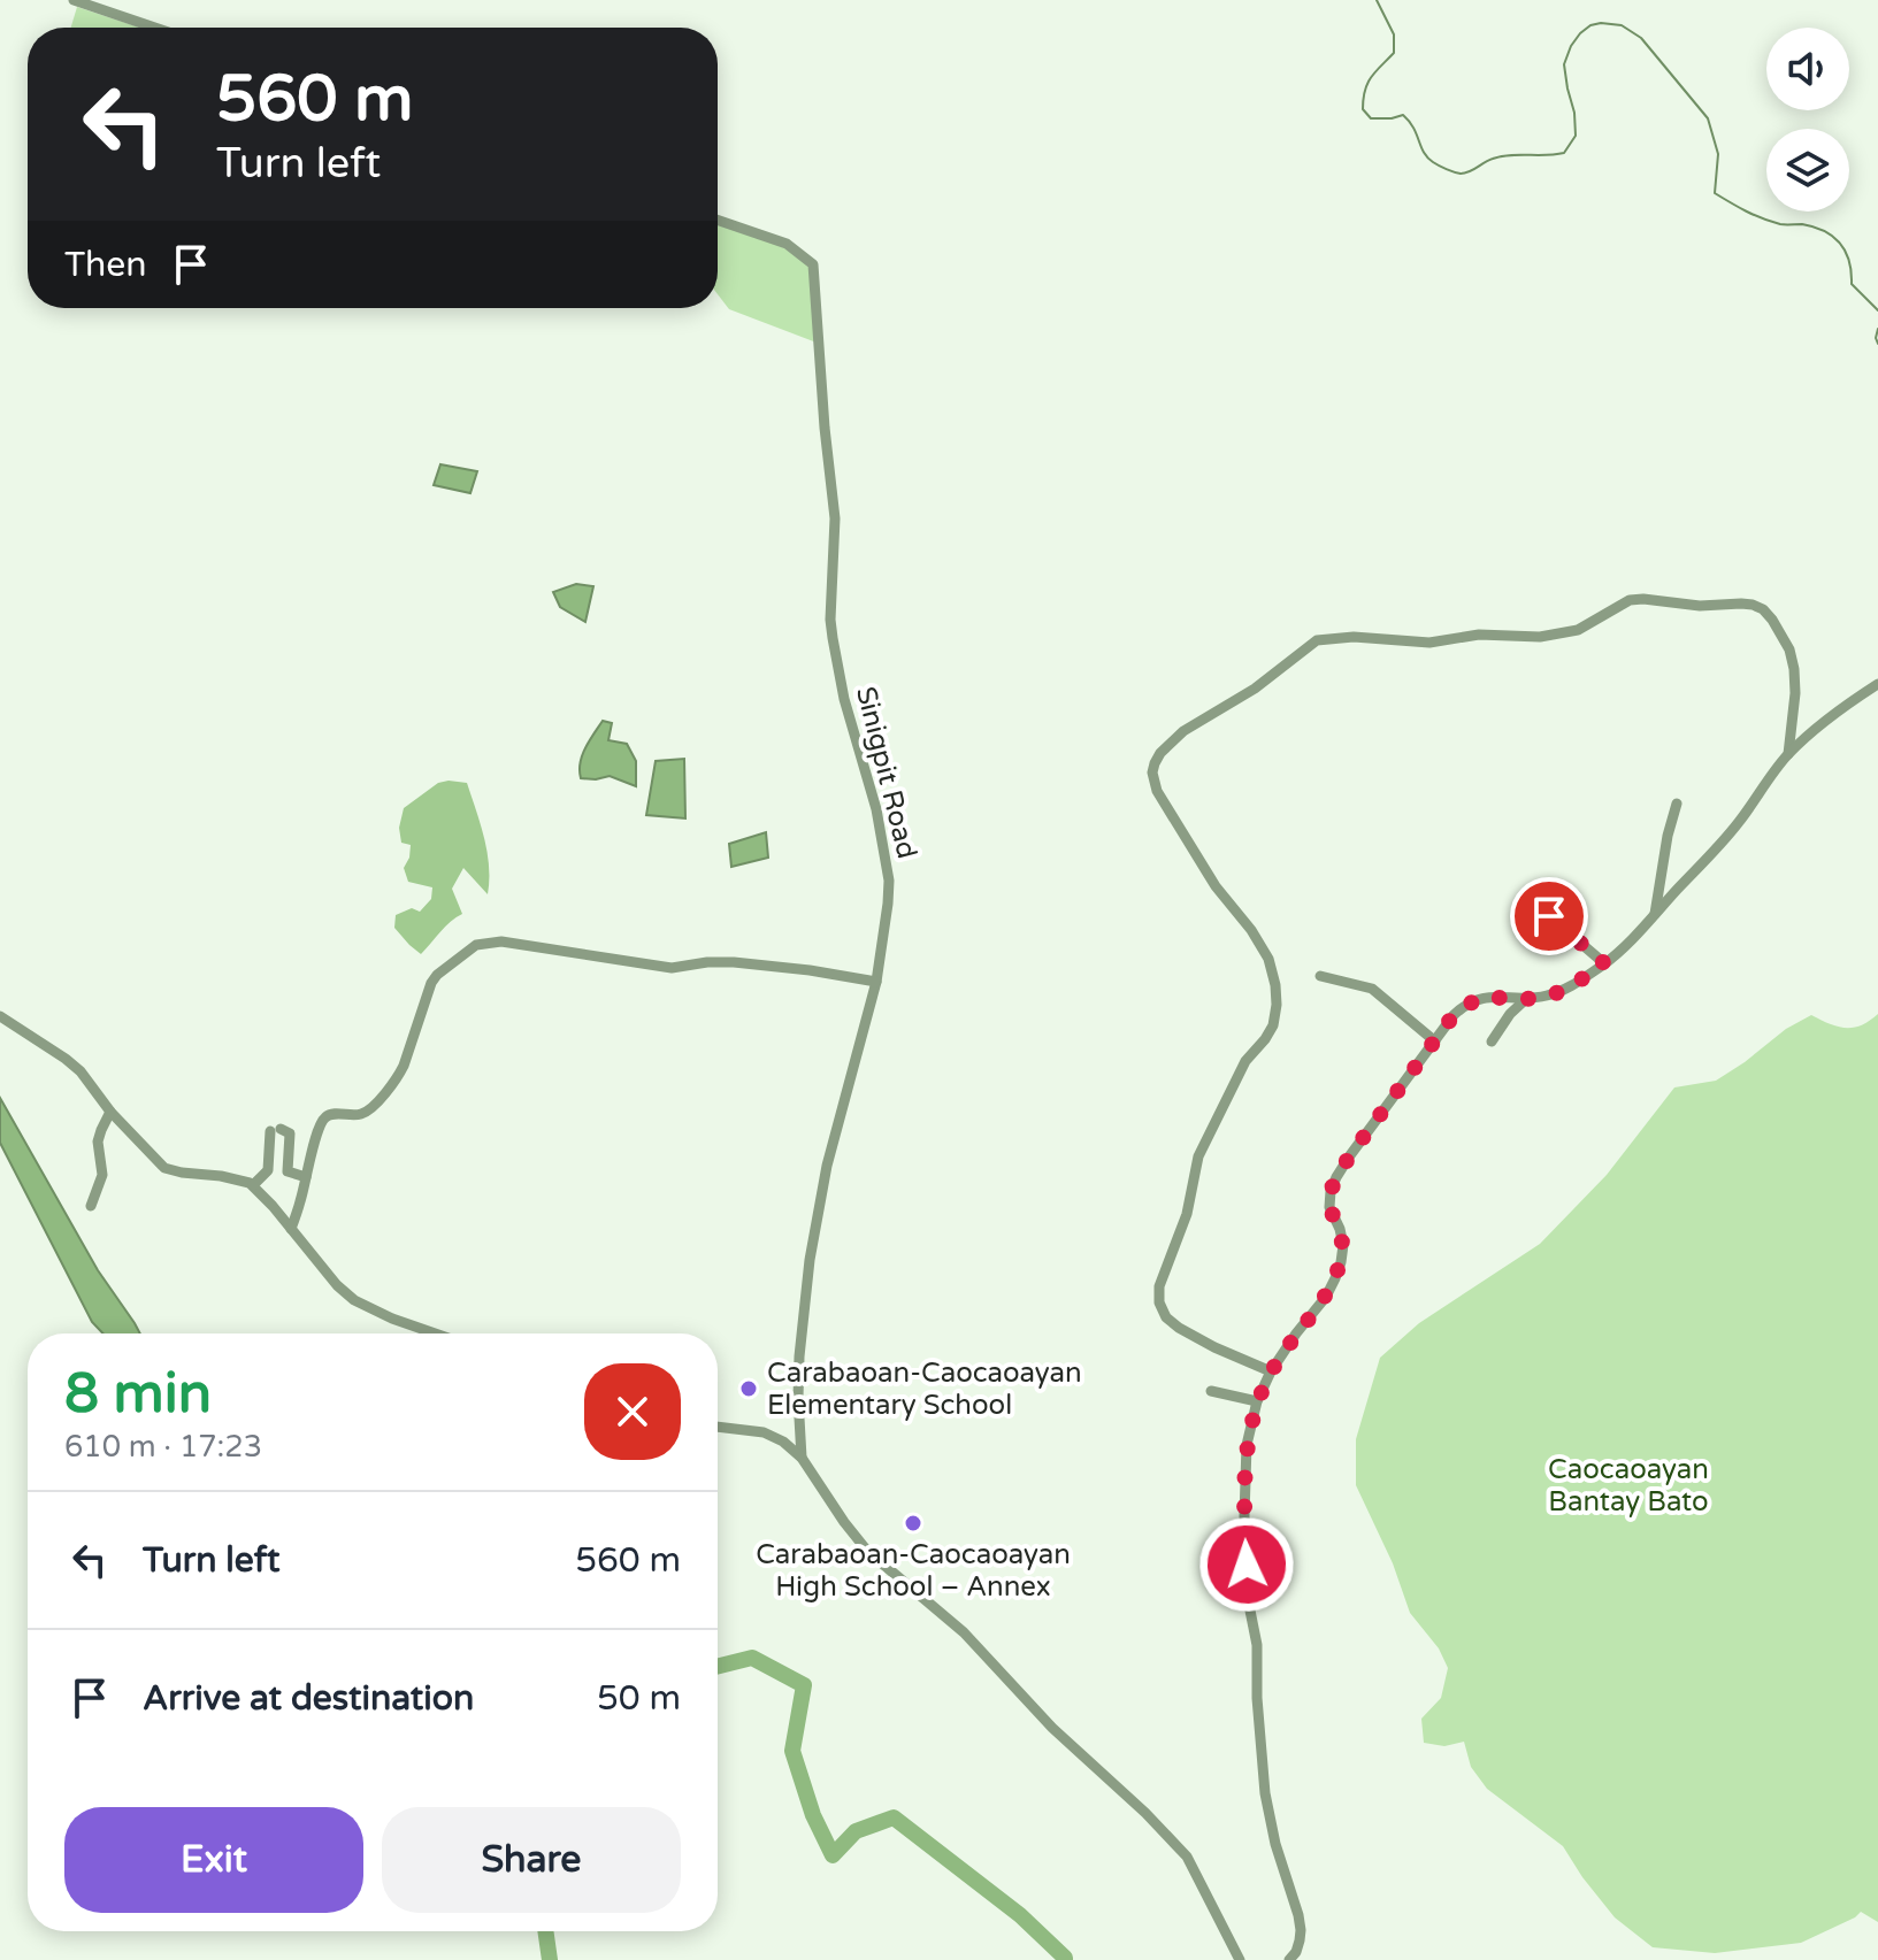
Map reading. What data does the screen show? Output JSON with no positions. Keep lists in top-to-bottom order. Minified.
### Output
{"streets":{"street":["Sinigpit Road"]},"parks":["Caocaoayan Bantay Bato"],"places":["Carabaoan-Caocaoayan Elementary School","Carabaoan-Caocaoayan High School – Annex"],"page":{"turn":["560 m","Turn left"],"then":"Then","heading":["8 min","610 m · 17:23"],"list":[{"name":"Turn left","value":"560 m"},{"name":"Arrive at destination","value":"50 m"}],"buttons":["Exit","Share"]}}
